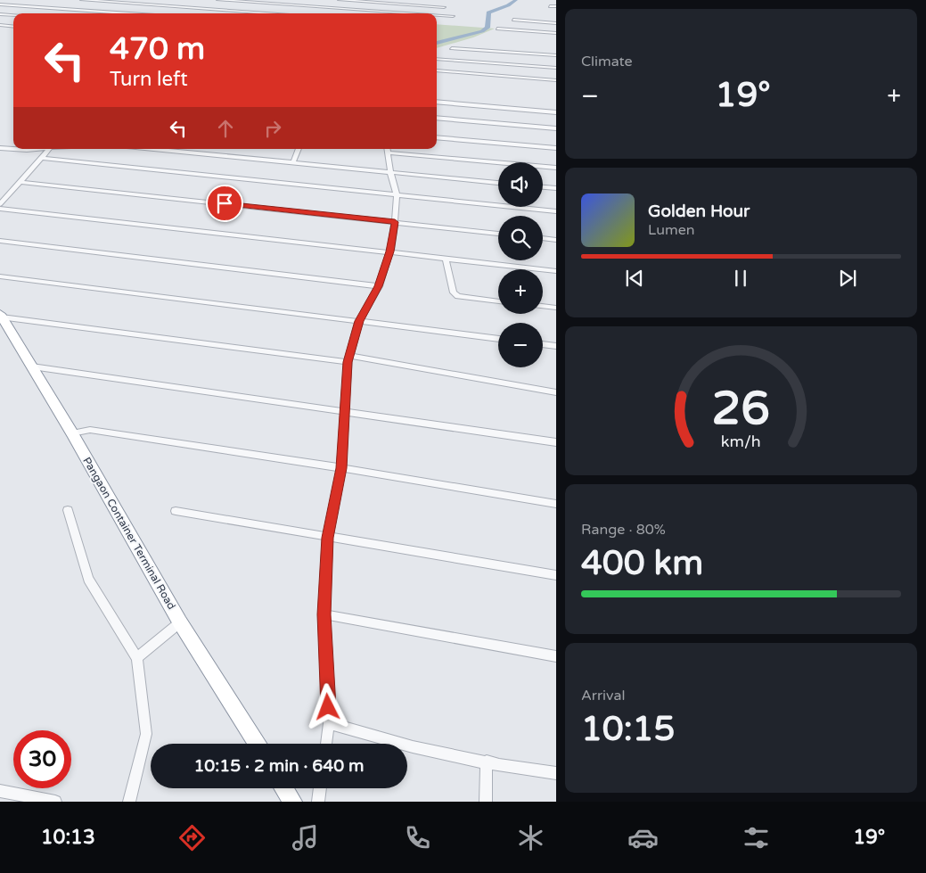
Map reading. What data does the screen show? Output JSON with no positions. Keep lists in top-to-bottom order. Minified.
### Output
{"streets":{"highway":["Pangaon Container Terminal Road"]},"page":{"tile":["Climate",["Range · 80%","400 km"],["Arrival","10:15"]],"turn":["470 m","Turn left"],"heat":["−","19°","+"],"map_buttons":["+","−"],"song":["Golden Hour","Lumen"],"limit":"30","trip":"10:15 · 2 min · 640 m","tabs":["10:13","19°"],"gauge":["26","km/h"]}}
